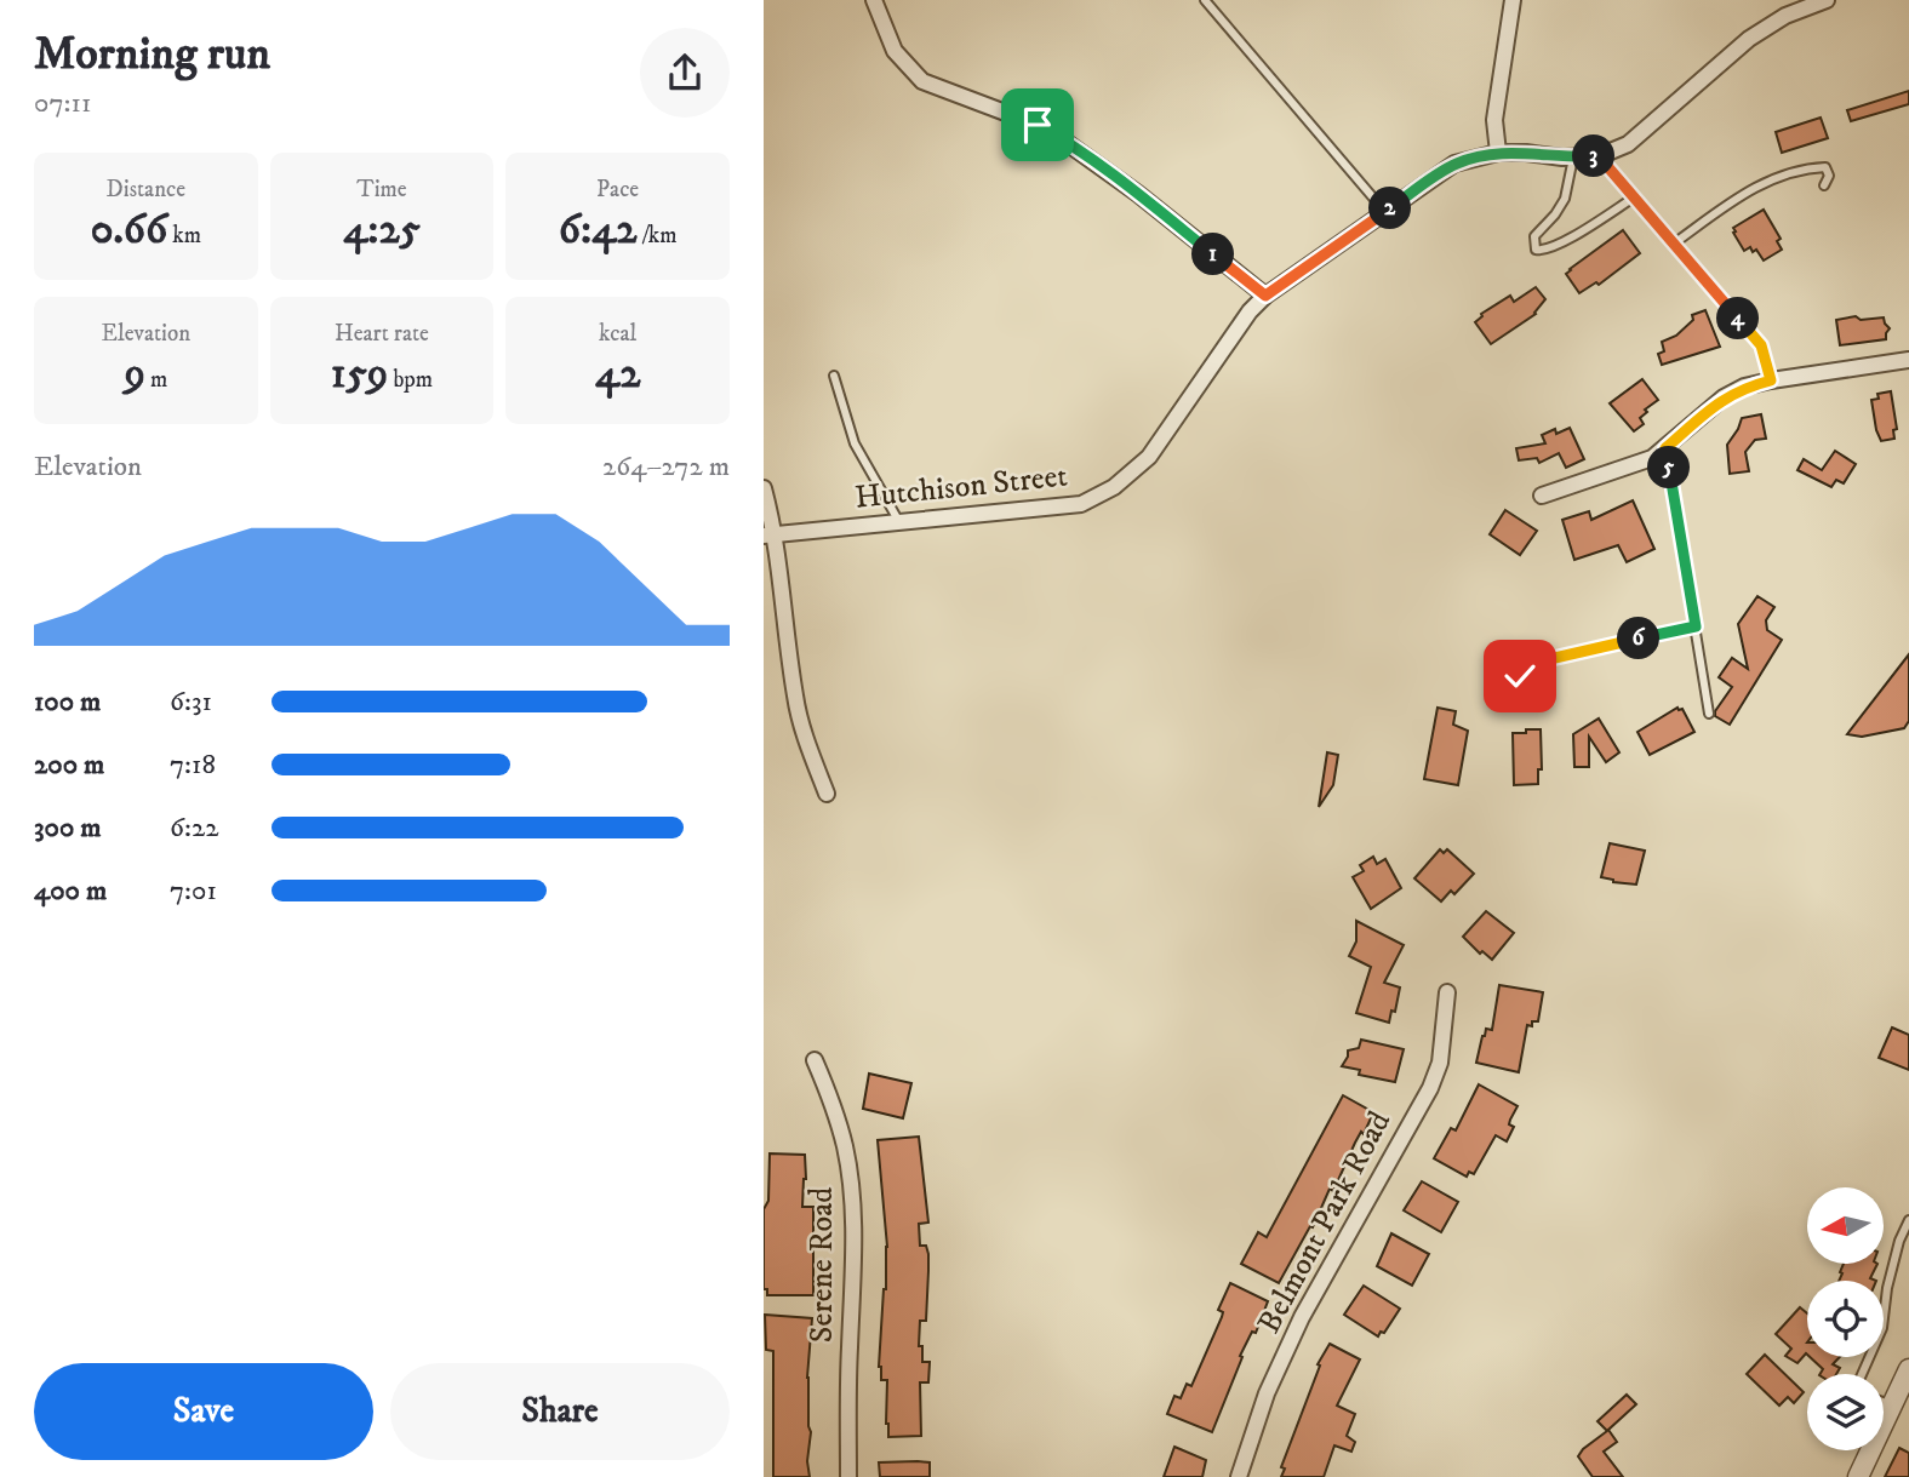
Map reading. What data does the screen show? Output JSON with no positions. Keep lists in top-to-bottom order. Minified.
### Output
{"streets":{"street":["Hutchison Street","Belmont Park Road","Serene Road"]},"north":"left","page":{"heading":["Morning run","07:11"],"pins":["3","2","1","4","5","6"],"stats":[["Distance","0.66 km"],["Time","4:25"],["Pace","6:42 /km"],["Elevation","9 m"],["Heart rate","159 bpm"],["kcal","42"]],"chart":["Elevation","264–272 m"],"list":[{"name":"100 m","note":"6:31"},{"name":"200 m","note":"7:18"},{"name":"300 m","note":"6:22"},{"name":"400 m","note":"7:01"}],"buttons":["Save","Share"]}}
